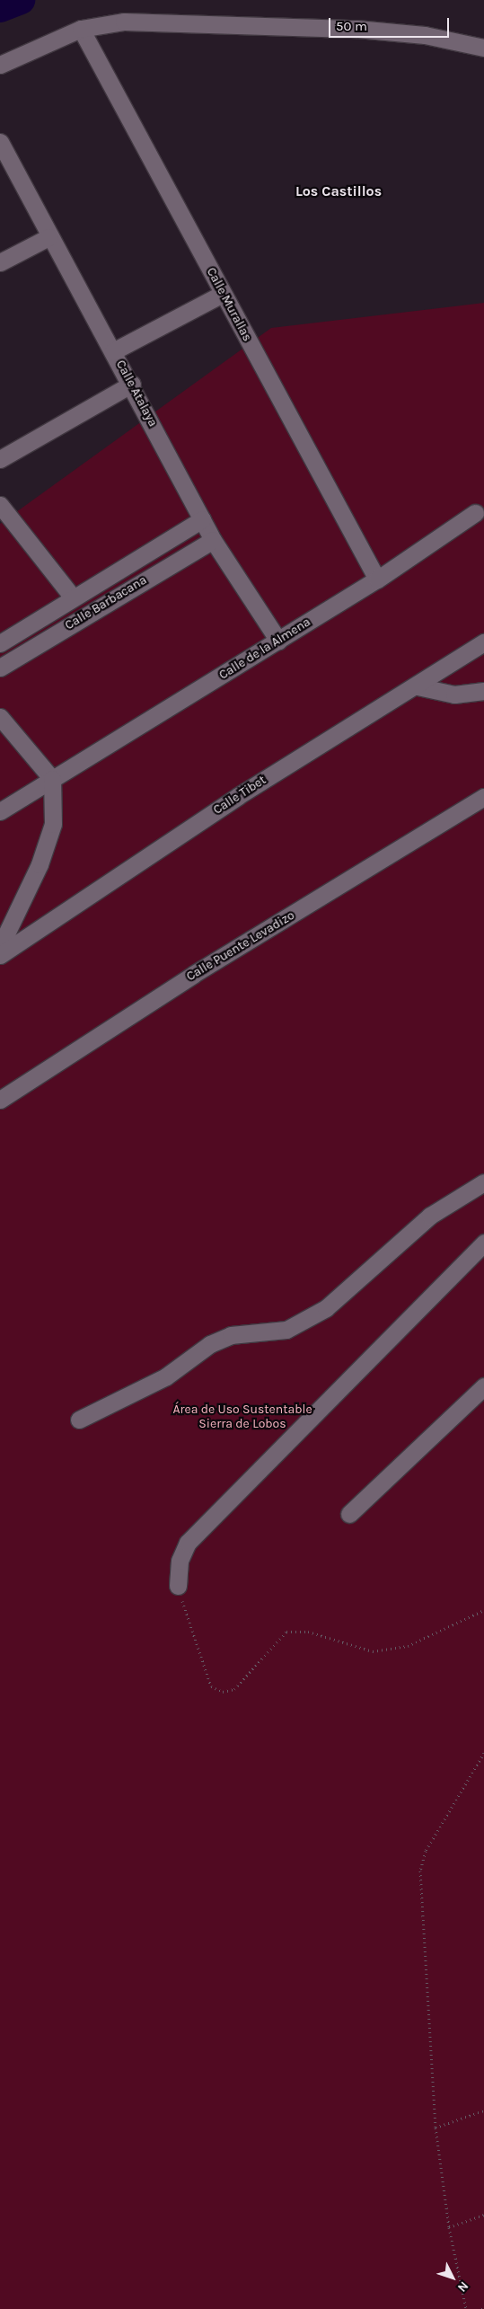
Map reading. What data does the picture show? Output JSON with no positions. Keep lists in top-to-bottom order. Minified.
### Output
{"streets":{"street":["Calle Murallas","Calle Atalaya","Calle Barbacana","Calle de la Almena","Calle Tibet","Calle Puente Levadizo"]},"crossings":[["Calle Murallas","Calle de la Almena"],["Calle Atalaya","Calle Barbacana"],["Calle Atalaya","Calle de la Almena"]],"districts":["Los Castillos"],"parks":["Área de Uso Sustentable Sierra de Lobos"],"scale_bar":"50 m","north":"bottom right"}
